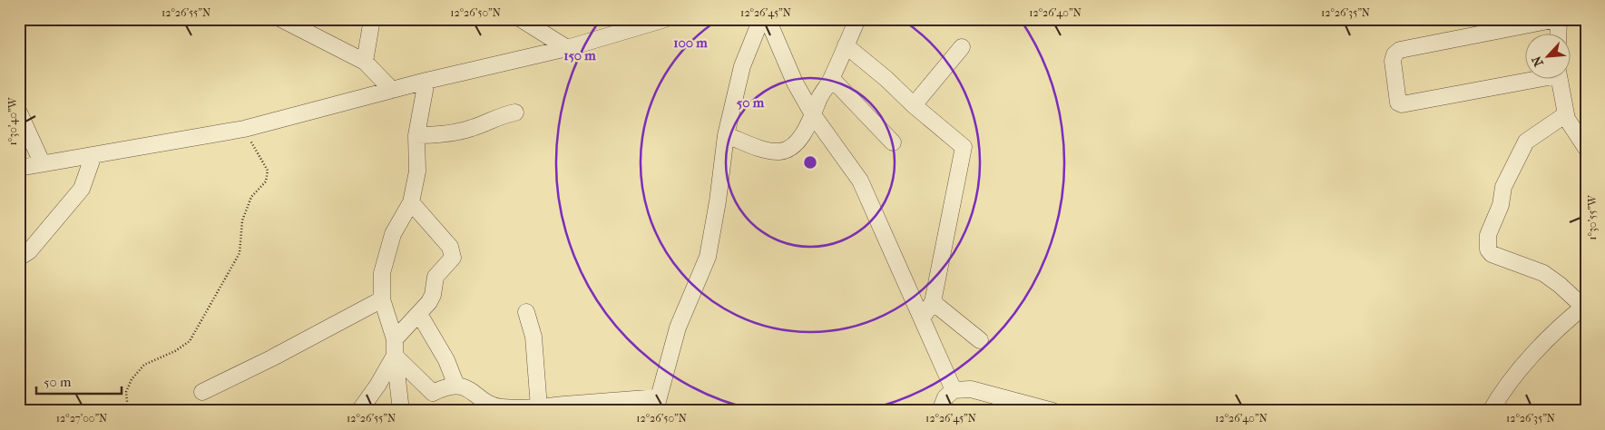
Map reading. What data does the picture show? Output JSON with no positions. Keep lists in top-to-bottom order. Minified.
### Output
{"scale_bar":"50 m","north":"bottom left","coordinates":["12°26'55\"N","12°26'50\"N","12°26'45\"N","12°26'40\"N","12°26'35\"N","1°30'40\"W","1°30'55\"W","12°27'00\"N"],"rings":["100 m","150 m","50 m"]}
